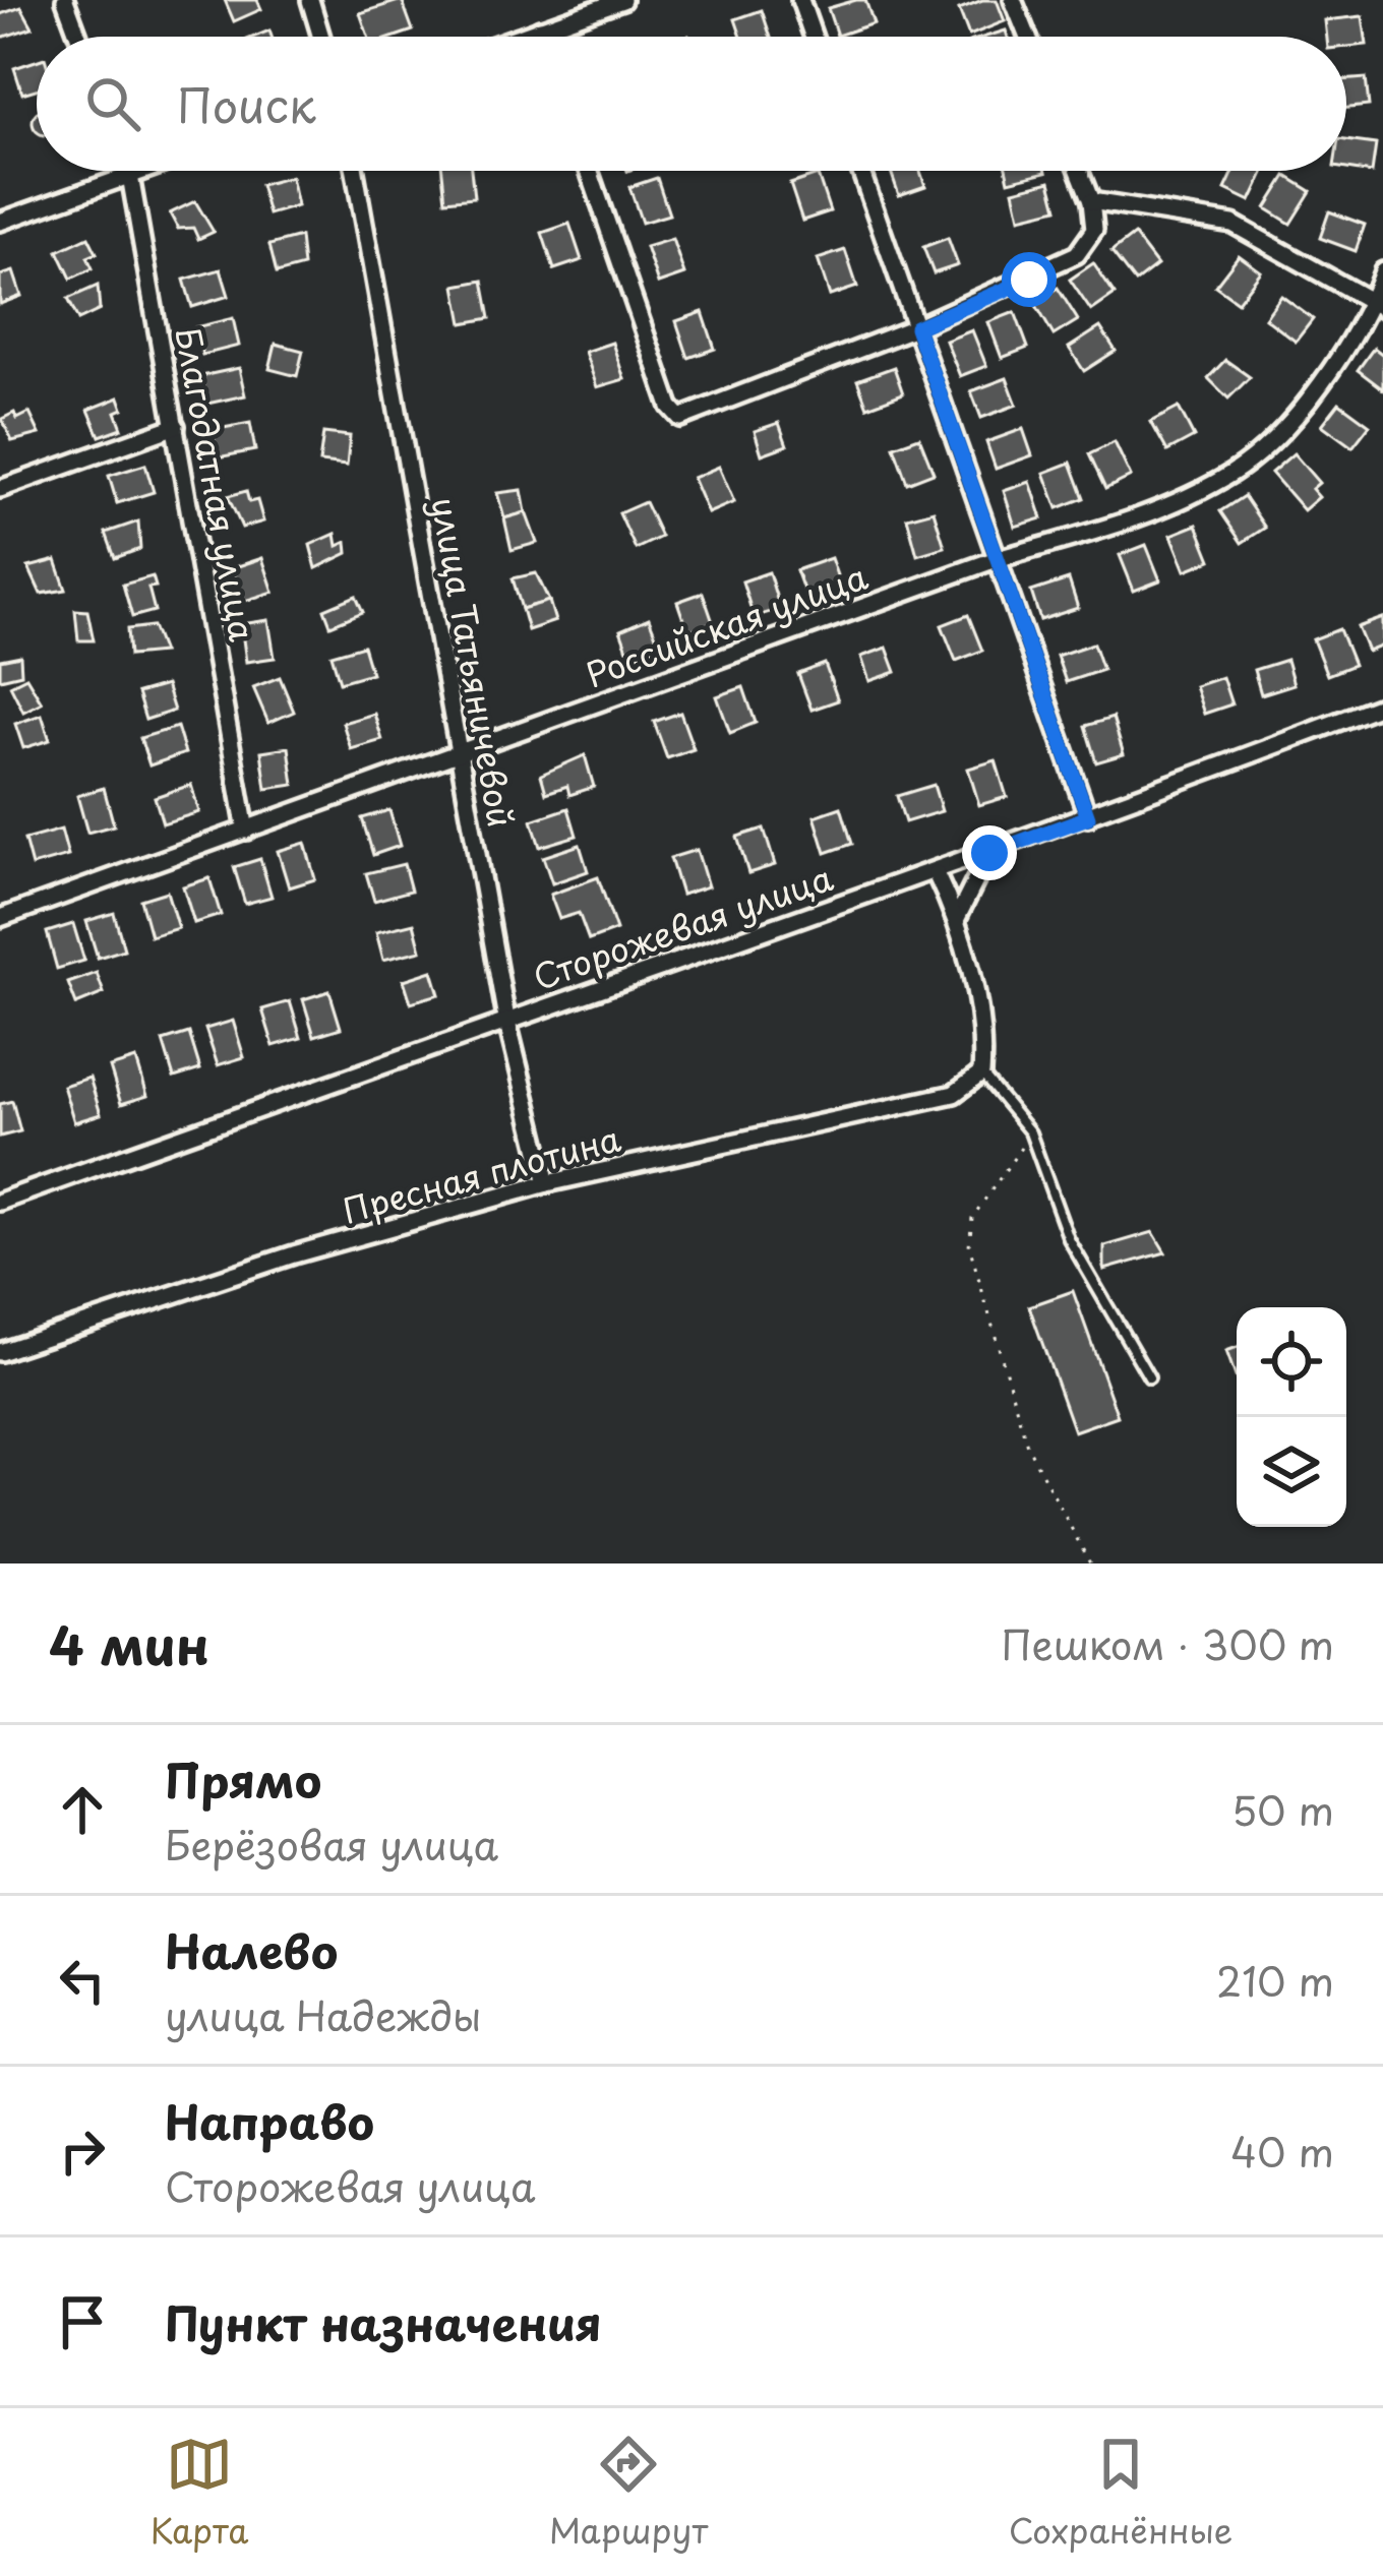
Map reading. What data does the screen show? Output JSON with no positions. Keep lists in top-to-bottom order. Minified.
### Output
{"streets":{"street":["Благодатная улица","Российская улица","улица Татьяничевой","Сторожевая улица","Пресная плотина"]},"crossings":[["Благодатная улица","Российская улица"],["Российская улица","улица Татьяничевой"],["улица Татьяничевой","Сторожевая улица"],["улица Татьяничевой","Пресная плотина"]],"page":{"search":"Поиск","heading":["4 мин","Пешком · 300 m"],"list":[["Прямо","Берёзовая улица","50 m"],["Налево","улица Надежды","210 m"],["Направо","Сторожевая улица","40 m"],"Пункт назначения"],"nav":["Карта","Маршрут","Сохранённые"]}}
